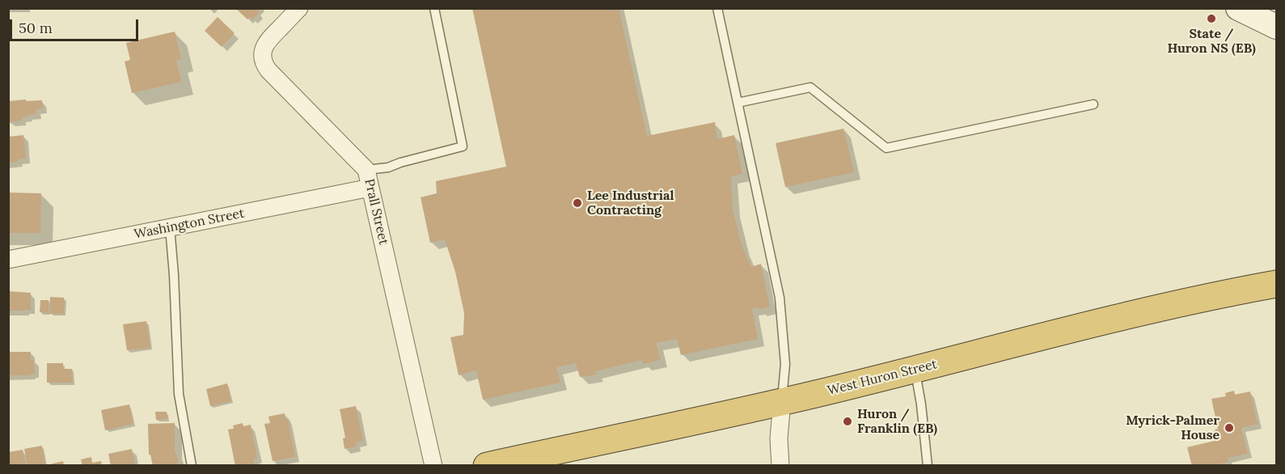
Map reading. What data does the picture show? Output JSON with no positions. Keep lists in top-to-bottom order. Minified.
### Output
{"streets":{"highway":["West Huron Street"],"street":["Prall Street","Washington Street"]},"crossings":[["Prall Street","Washington Street"]],"places":["State / Huron NS (EB)","Lee Industrial Contracting","Huron / Franklin (EB)","Myrick-Palmer House"],"scale_bar":"50 m"}
